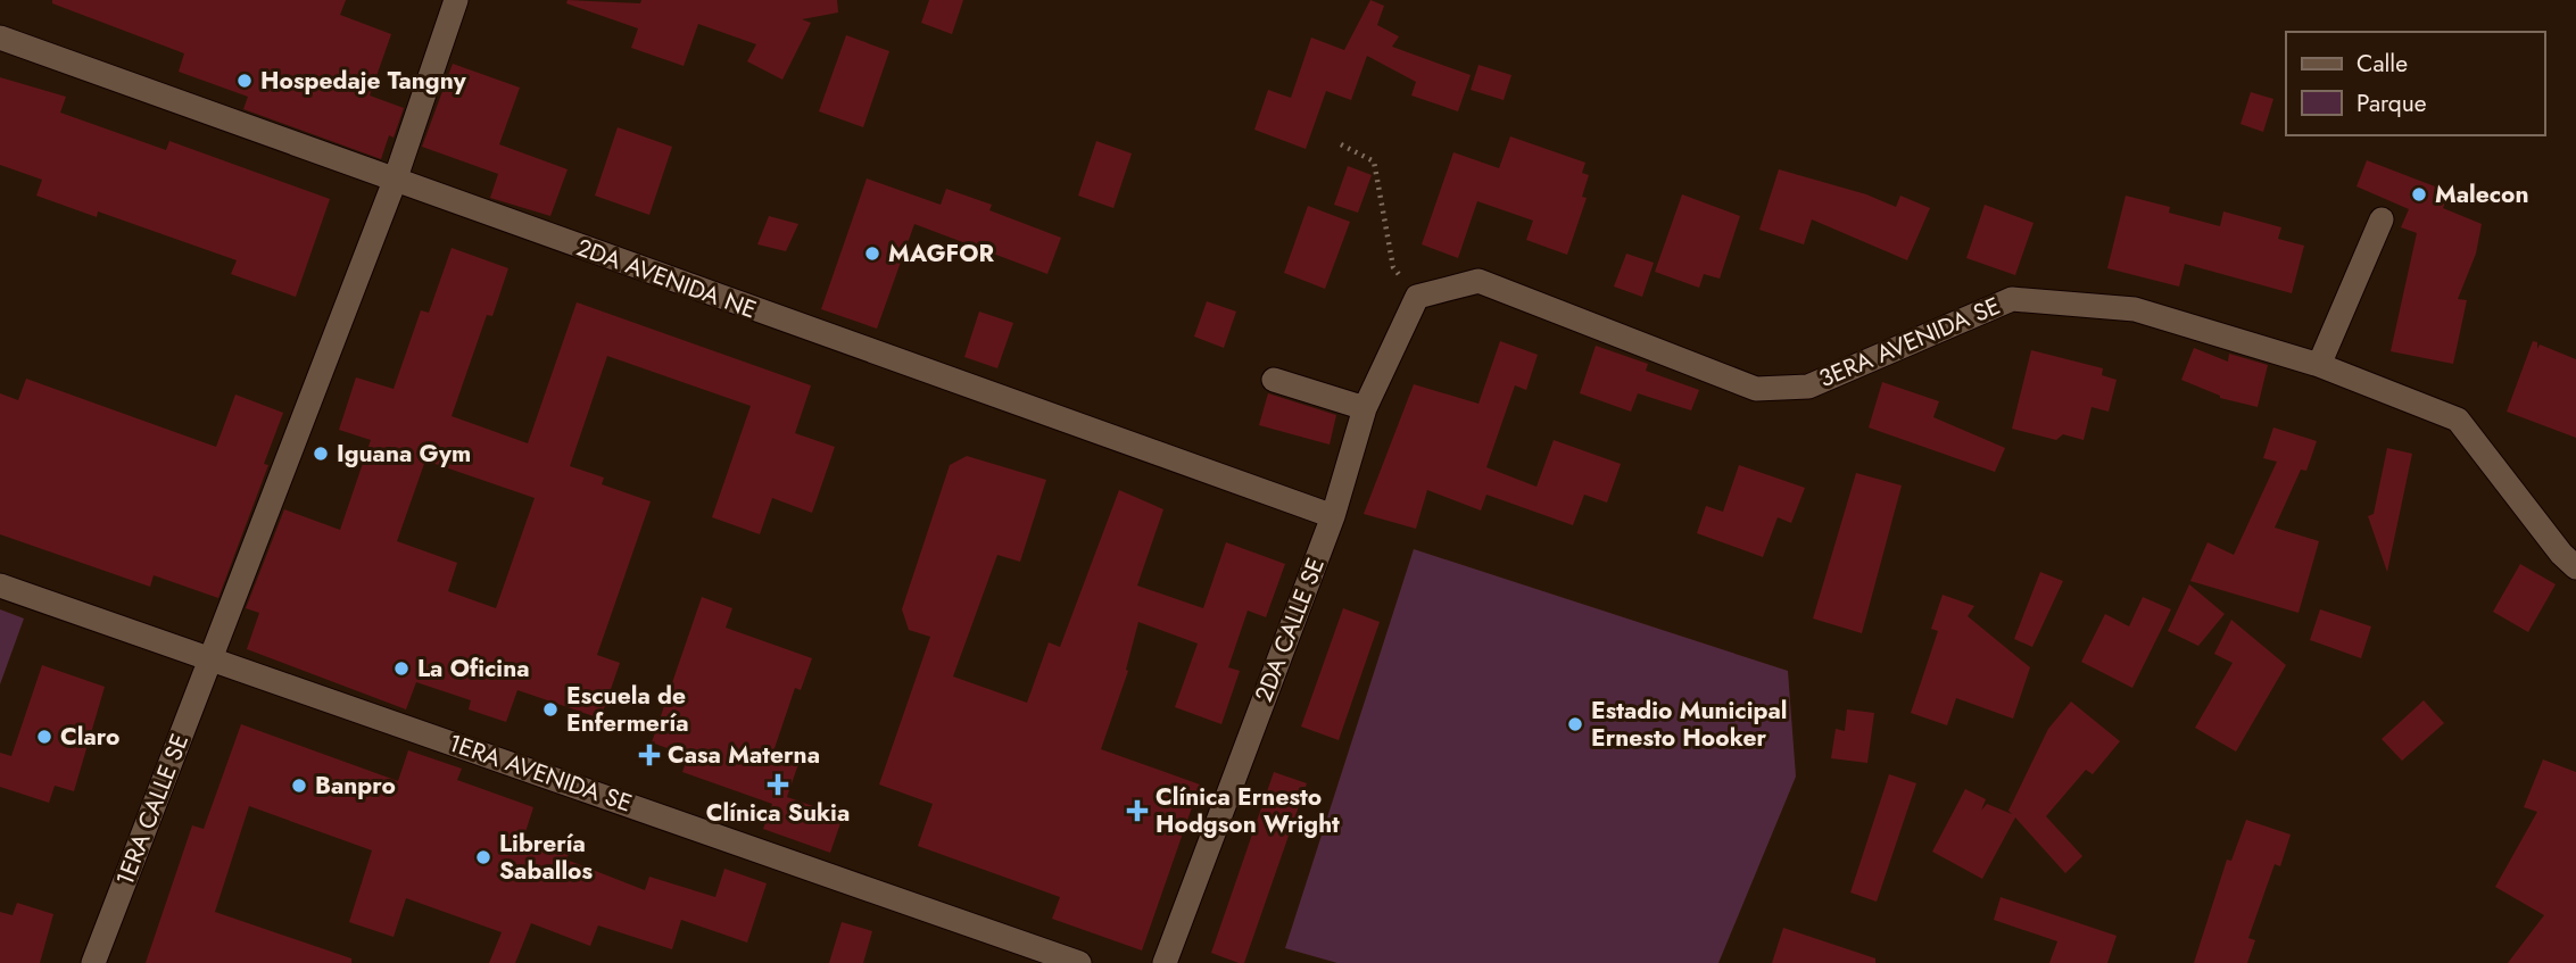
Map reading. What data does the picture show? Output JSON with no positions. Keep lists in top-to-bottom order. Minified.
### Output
{"streets":{"street":["2DA AVENIDA NE","3ERA AVENIDA SE","2DA CALLE SE","1ERA AVENIDA SE","1ERA CALLE SE"]},"crossings":[["2DA AVENIDA NE","2DA CALLE SE"],["2DA AVENIDA NE","1ERA CALLE SE"],["3ERA AVENIDA SE","2DA CALLE SE"],["1ERA AVENIDA SE","1ERA CALLE SE"]],"places":{"other":["Hospedaje Tangny","Malecon","MAGFOR","Iguana Gym","La Oficina","Escuela de Enfermería","Estadio Municipal Ernesto Hooker","Claro","Banpro","Librería Saballos"],"health":["Casa Materna","Clínica Sukia","Clínica Ernesto Hodgson Wright"]},"legend":["Calle","Parque"]}
